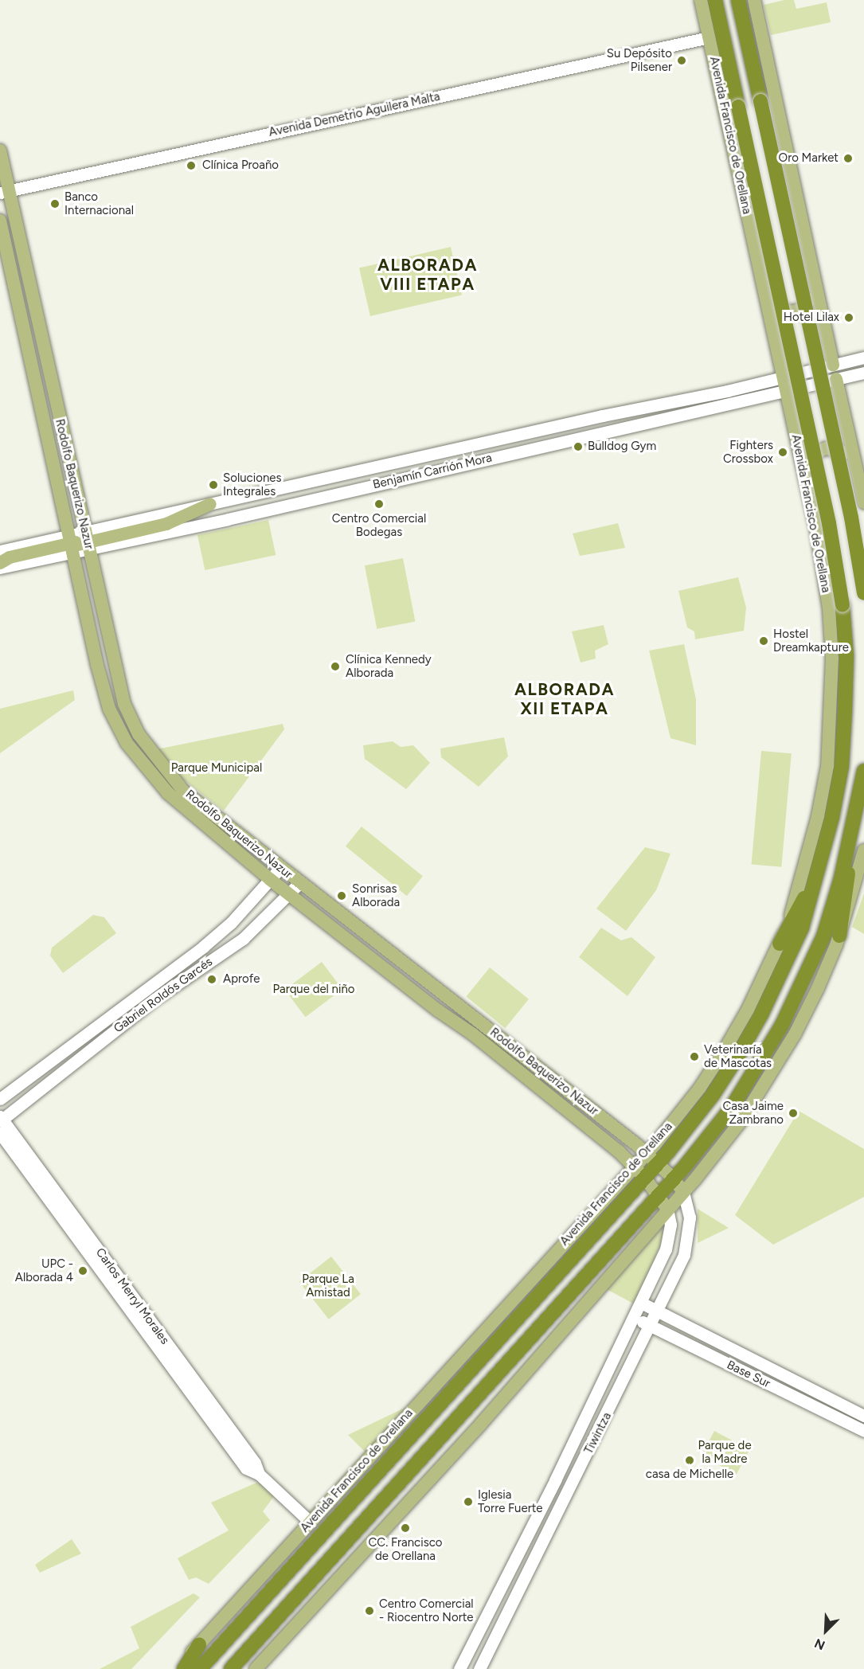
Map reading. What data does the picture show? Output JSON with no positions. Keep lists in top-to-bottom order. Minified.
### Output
{"streets":{"highway":["Avenida Francisco de Orellana"],"main road":["Rodolfo Baquerizo Nazur"],"street":["Avenida Demetrio Aguilera Malta","Benjamín Carrión Mora","Gabriel Roldós Garcés","Carlos Merryl Morales","Base Sur","Tiwintza"]},"crossings":[["Avenida Demetrio Aguilera Malta","Avenida Francisco de Orellana"],["Avenida Demetrio Aguilera Malta","Rodolfo Baquerizo Nazur"],["Avenida Francisco de Orellana","Benjamín Carrión Mora"],["Avenida Francisco de Orellana","Rodolfo Baquerizo Nazur"],["Avenida Francisco de Orellana","Carlos Merryl Morales"],["Benjamín Carrión Mora","Rodolfo Baquerizo Nazur"],["Rodolfo Baquerizo Nazur","Gabriel Roldós Garcés"],["Rodolfo Baquerizo Nazur","Tiwintza"],["Gabriel Roldós Garcés","Carlos Merryl Morales"],["Base Sur","Tiwintza"]],"districts":["ALBORADA VIII ETAPA","ALBORADA XII ETAPA"],"parks":["Parque Municipal","Parque del niño","Parque La Amistad","Parque de la Madre"],"places":["Su Depósito Pilsener","Oro Market","Clínica Proaño","Banco Internacional","Hotel Lilax","Bulldog Gym","Fighters Crossbox","Soluciones Integrales","Centro Comercial Bodegas","Hostel Dreamkapture","Clínica Kennedy Alborada","Sonrisas Alborada","Aprofe","Veterinaría de Mascotas","Casa Jaime Zambrano","UPC - Alborada 4","casa de Michelle","Iglesia Torre Fuerte","CC. Francisco de Orellana","Centro Comercial - Riocentro Norte"],"north":"bottom left"}
